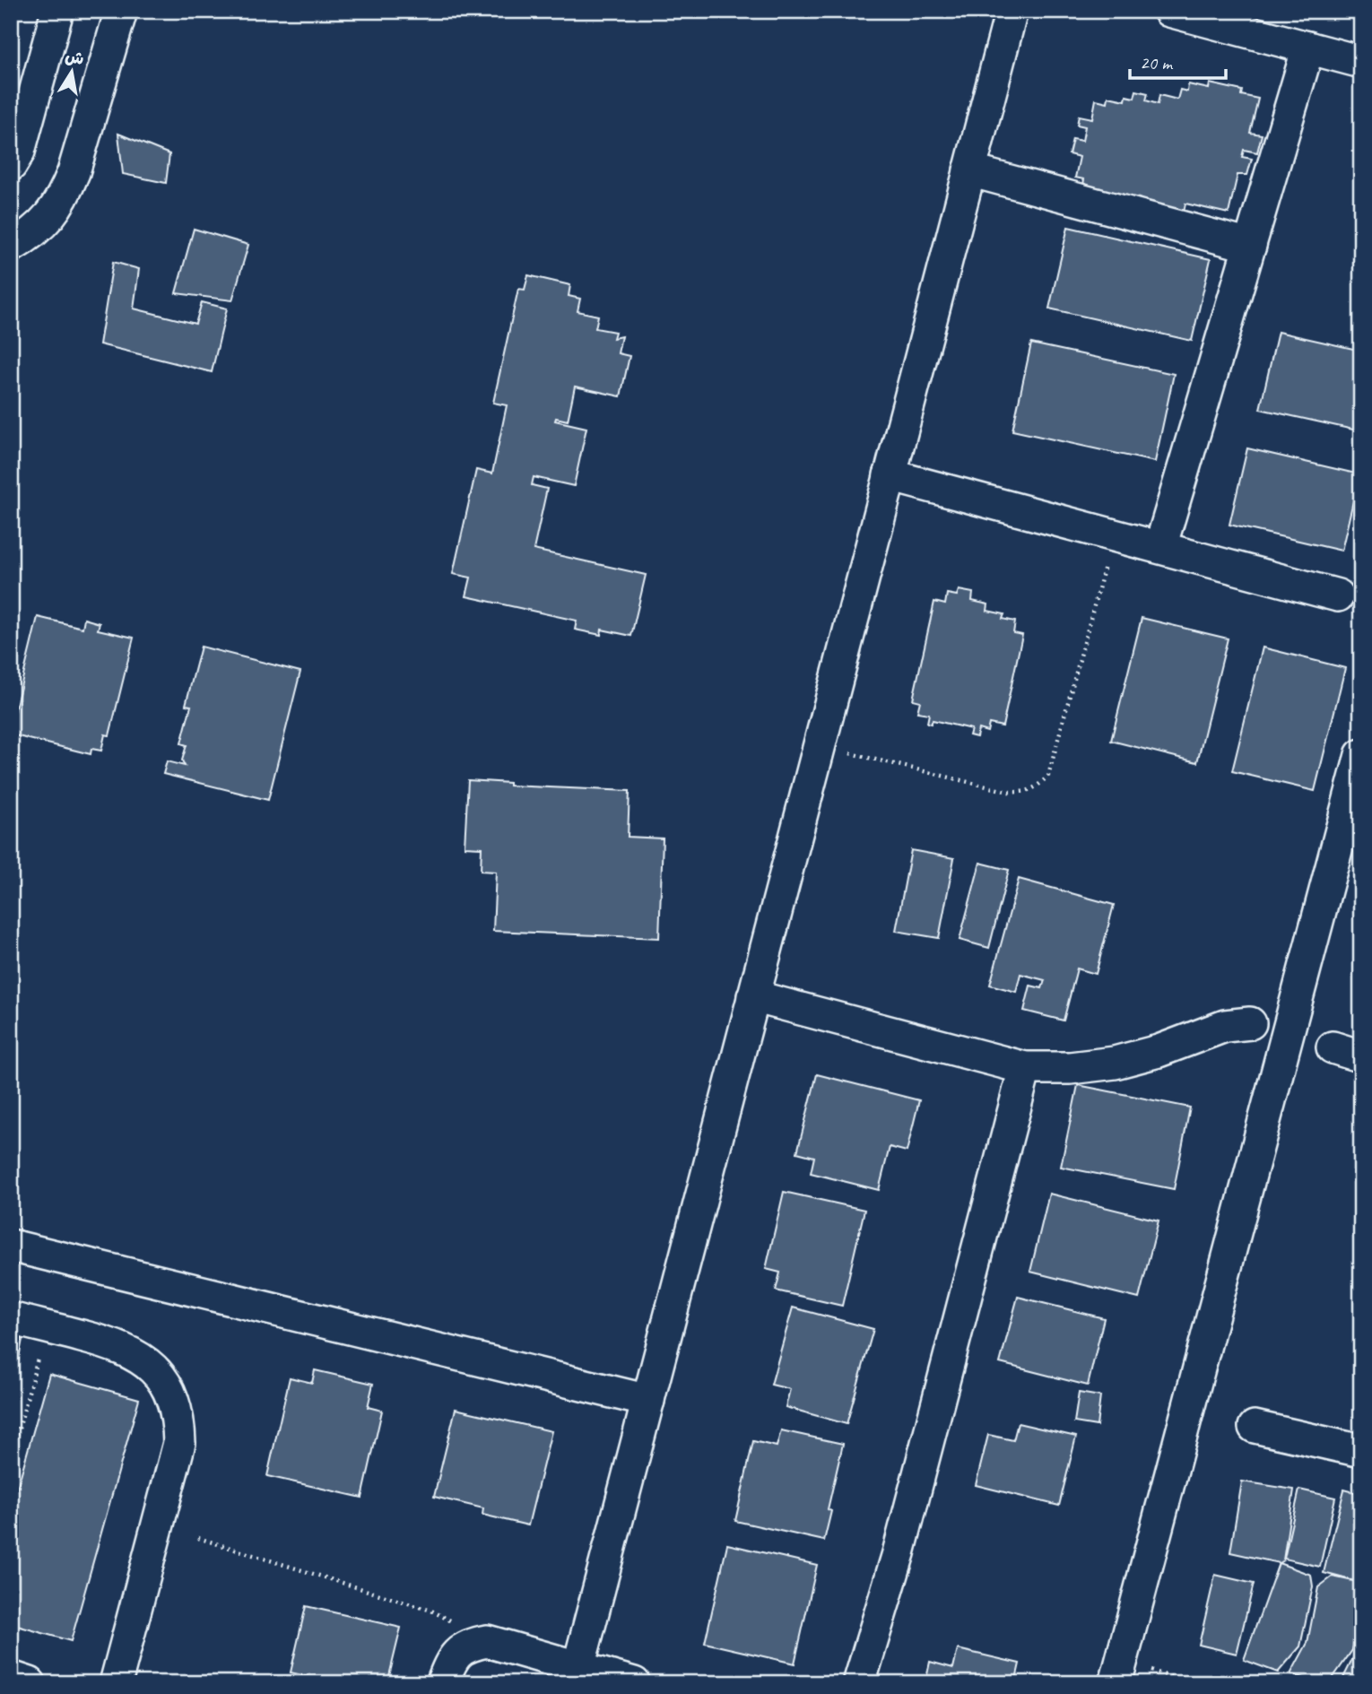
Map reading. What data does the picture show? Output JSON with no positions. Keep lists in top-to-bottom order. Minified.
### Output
{"scale_bar":"20 m","north":"top"}
